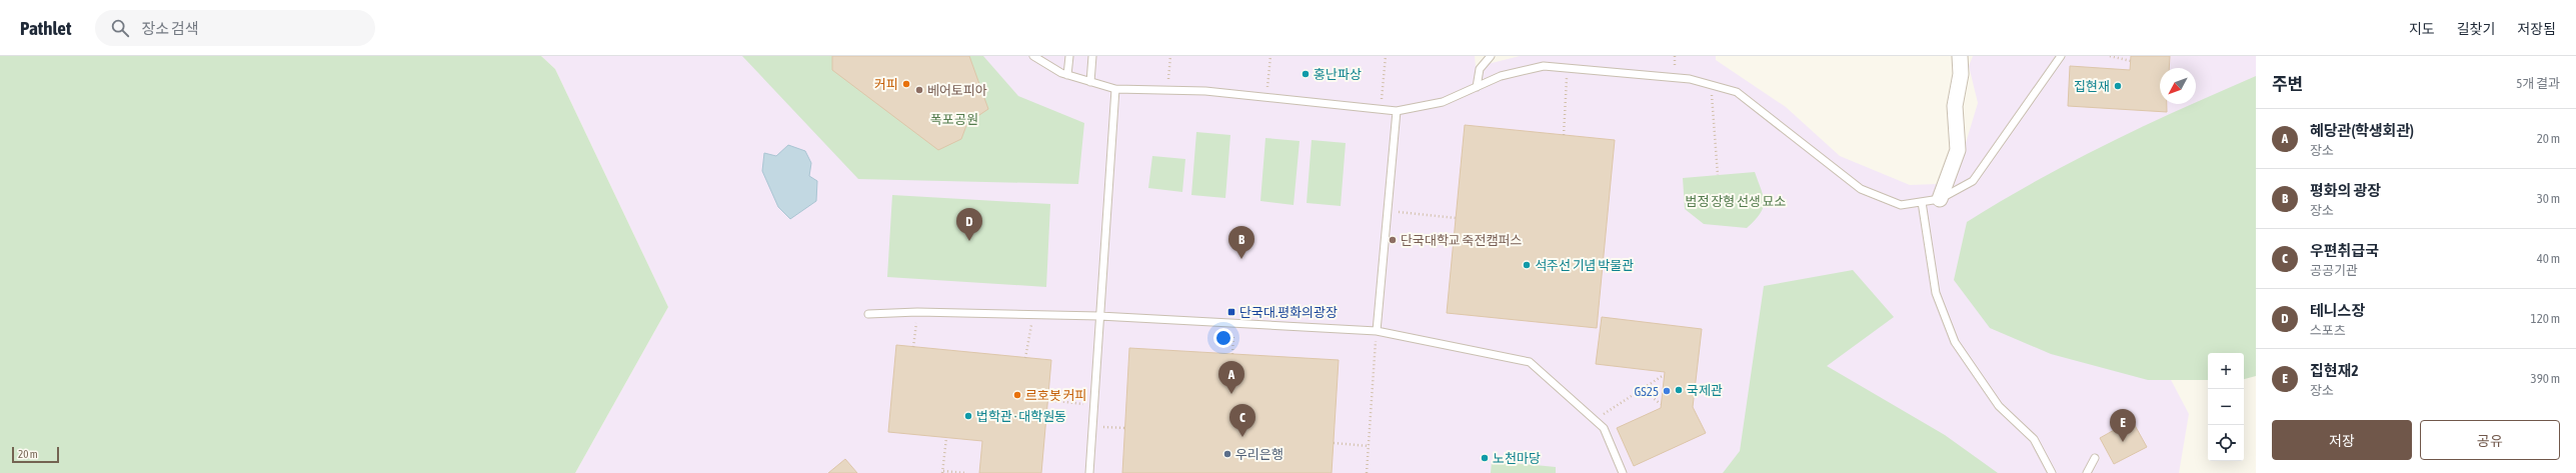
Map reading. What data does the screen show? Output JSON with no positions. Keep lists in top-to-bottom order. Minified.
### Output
{"parks":["폭포공원","범정 장형 선생 묘소"],"places":{"other":["홍난파상","커피","집현재","베어토피아","단국대학교 죽전캠퍼스","석주선 기념 박물관","국제관","GS25","르호봇 커피","법학관 · 대학원동","우리은행","노천마당"],"transit":["단국대.평화의광장"]},"scale_bar":"20 m","north":"bottom left","page":{"header":"Pathlet","search":"장소 검색","nav":["지도","길찾기","저장됨"],"heading":["주변","5개 결과"],"list":[{"mark":"A","name":"혜당관(학생회관)","note":"장소","value":"20 m"},{"mark":"B","name":"평화의 광장","note":"장소","value":"30 m"},{"mark":"C","name":"우편취급국","note":"공공기관","value":"40 m"},{"mark":"D","name":"테니스장","note":"스포츠","value":"120 m"},{"mark":"E","name":"집현재2","note":"장소","value":"390 m"}],"pins":["D","B","A","C","E"],"map_buttons":["+","−"],"buttons":["저장","공유"],"scale":"20 m"}}
